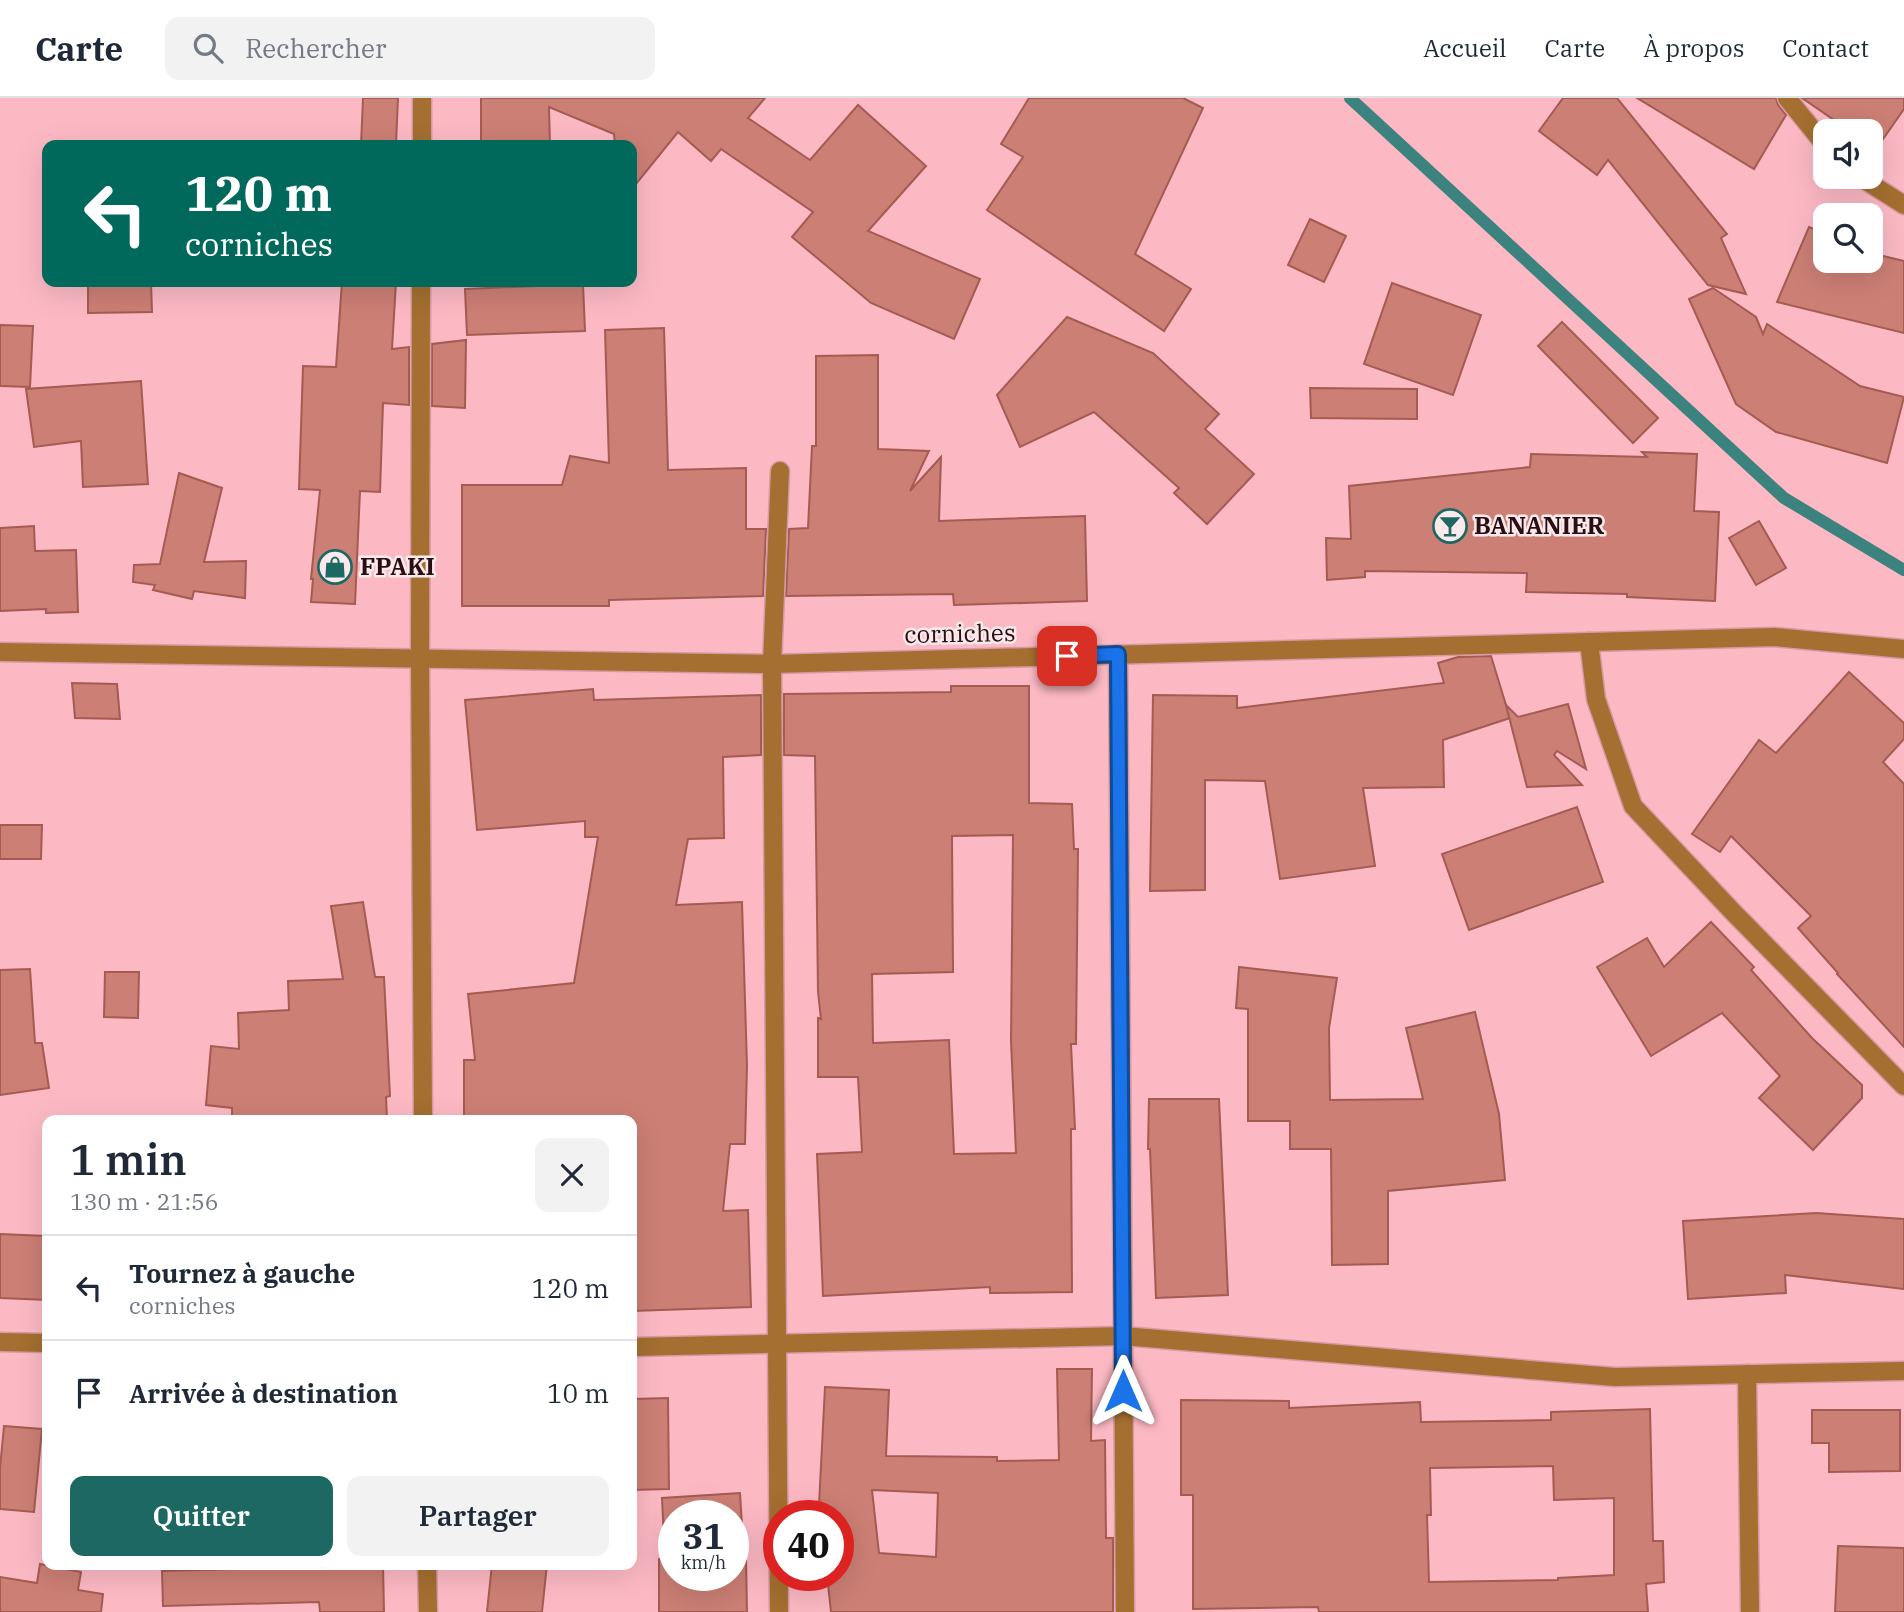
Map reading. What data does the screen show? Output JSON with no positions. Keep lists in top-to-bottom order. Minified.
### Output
{"streets":{"street":["corniches"]},"places":{"bar":["BANANIER"],"shop":["FPAKI"]},"page":{"header":"Carte","search":"Rechercher","nav":["Accueil","Carte","À propos","Contact"],"turn":["120 m","corniches"],"heading":["1 min","130 m · 21:56"],"list":[{"name":"Tournez à gauche","note":"corniches","value":"120 m"},{"name":"Arrivée à destination","value":"10 m"}],"buttons":["Quitter","Partager"],"speed":"31 km/h","limit":"40"}}
